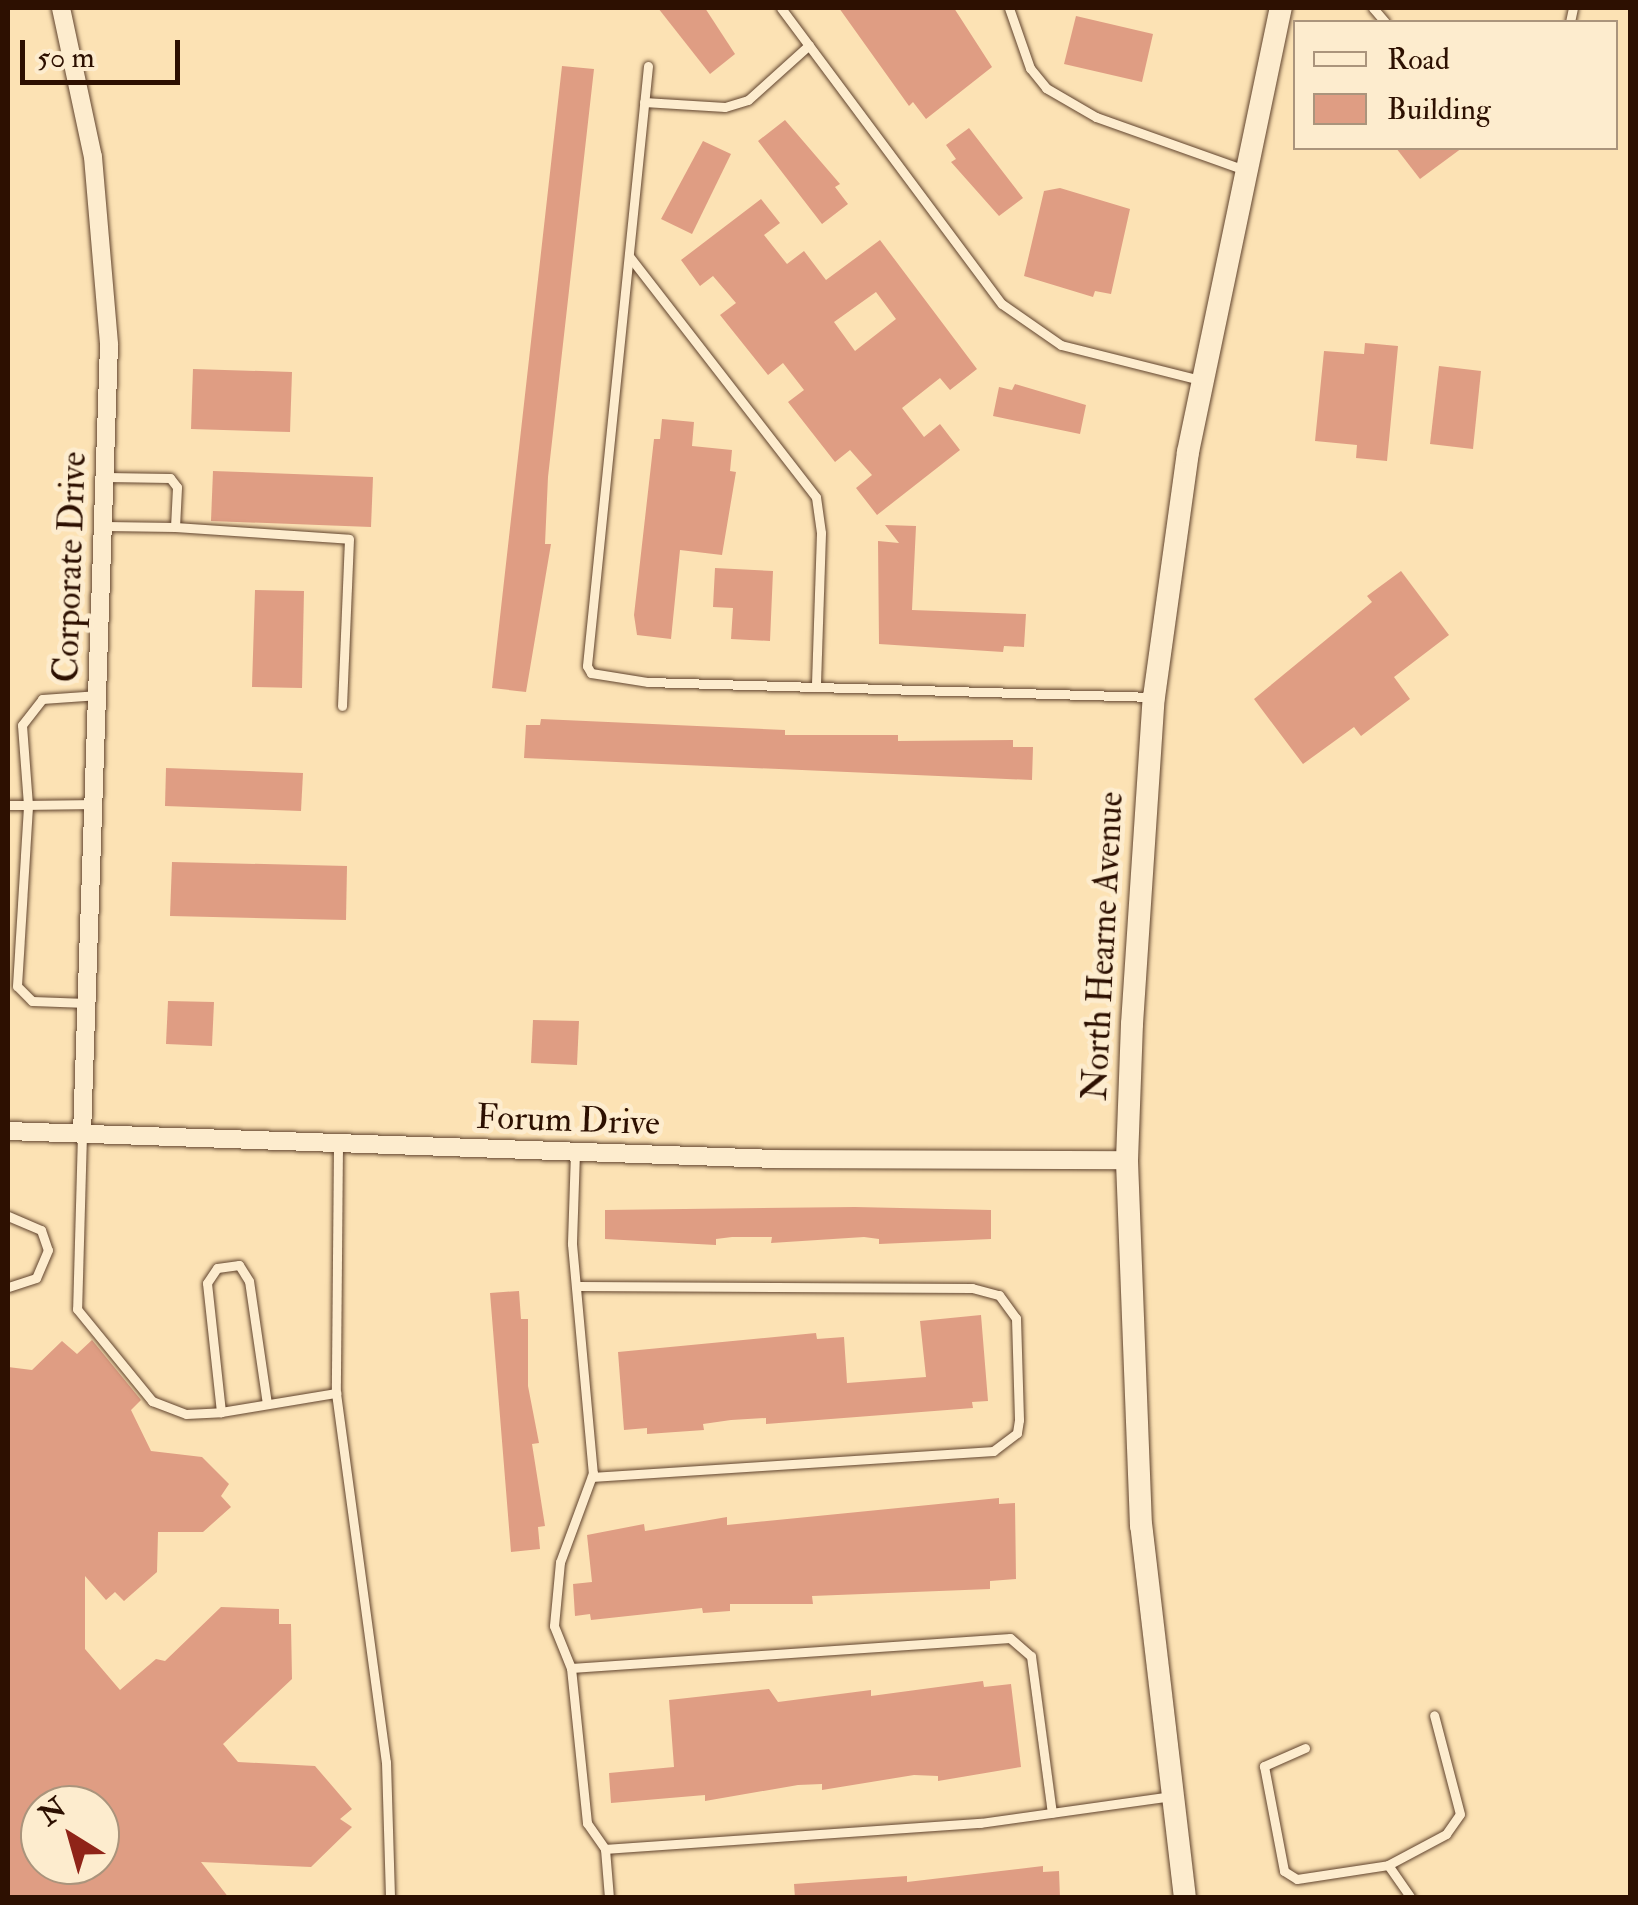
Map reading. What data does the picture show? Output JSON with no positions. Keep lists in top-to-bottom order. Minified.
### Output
{"streets":{"main road":["North Hearne Avenue"],"street":["Corporate Drive","Forum Drive"]},"crossings":[["Corporate Drive","Forum Drive"],["North Hearne Avenue","Forum Drive"]],"legend":["Road","Building"],"scale_bar":"50 m","north":"top left"}
